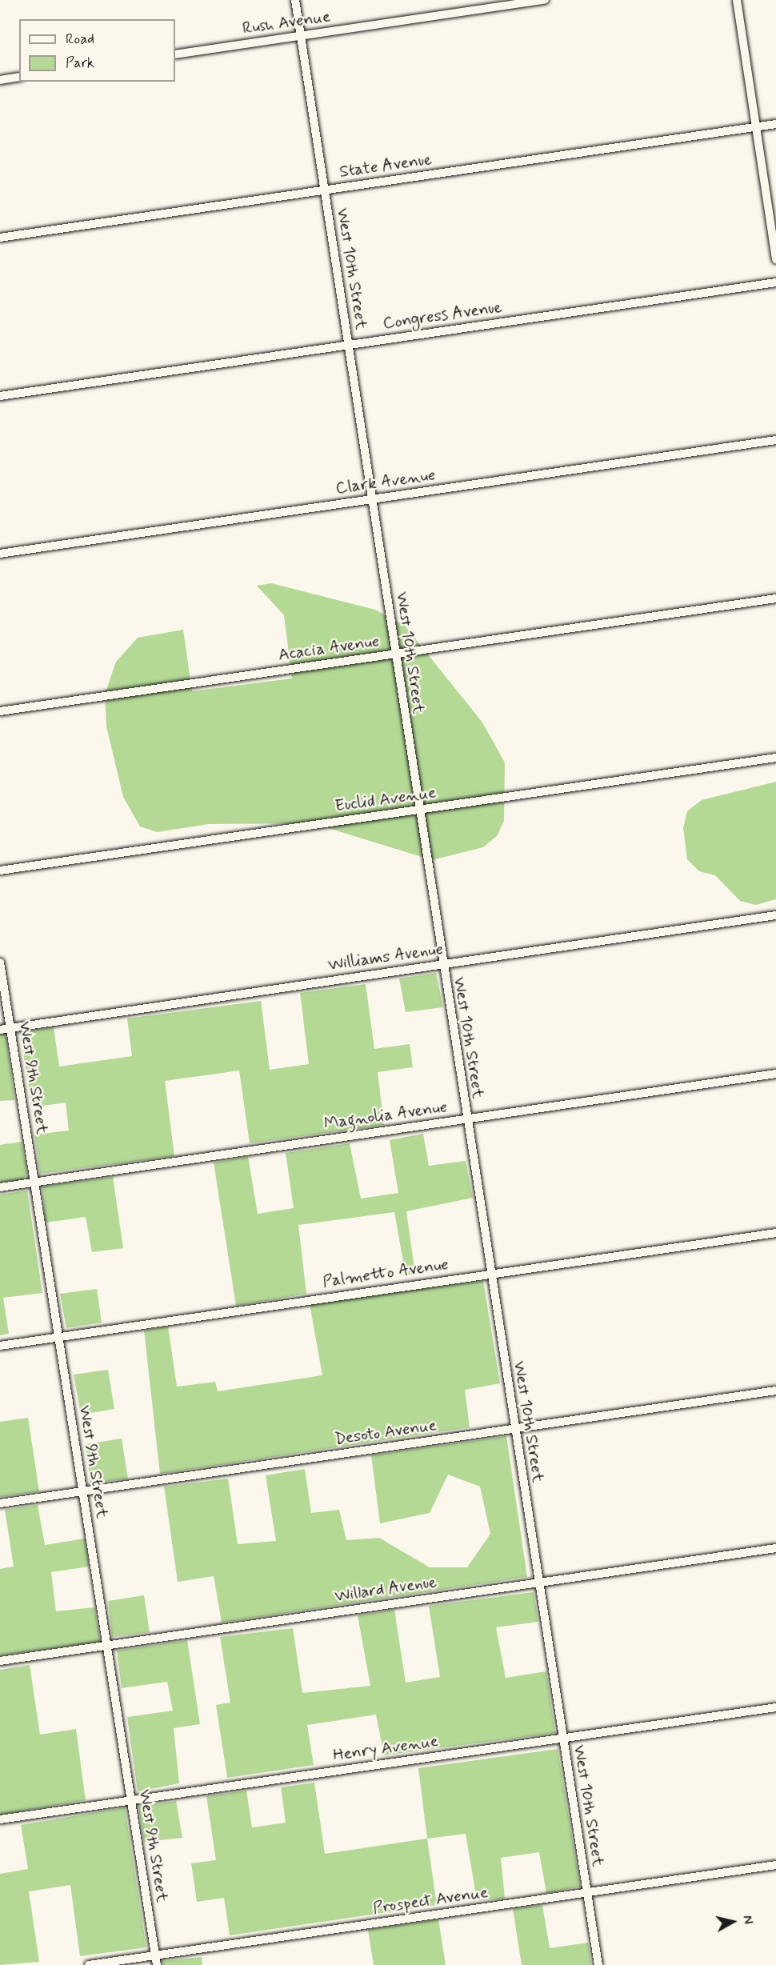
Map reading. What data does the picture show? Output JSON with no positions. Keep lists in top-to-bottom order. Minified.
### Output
{"streets":{"street":["Rush Avenue","State Avenue","West 10th Street","Congress Avenue","Clark Avenue","Acacia Avenue","Euclid Avenue","Williams Avenue","West 9th Street","Magnolia Avenue","Palmetto Avenue","Desoto Avenue","Willard Avenue","Henry Avenue","Prospect Avenue"]},"crossings":[["Rush Avenue","West 10th Street"],["State Avenue","West 10th Street"],["West 10th Street","Congress Avenue"],["West 10th Street","Clark Avenue"],["West 10th Street","Acacia Avenue"],["West 10th Street","Euclid Avenue"],["West 10th Street","Williams Avenue"],["West 10th Street","Magnolia Avenue"],["West 10th Street","Palmetto Avenue"],["West 10th Street","Desoto Avenue"],["West 10th Street","Willard Avenue"],["West 10th Street","Henry Avenue"],["West 10th Street","Prospect Avenue"],["Williams Avenue","West 9th Street"],["West 9th Street","Magnolia Avenue"],["West 9th Street","Palmetto Avenue"],["West 9th Street","Desoto Avenue"],["West 9th Street","Willard Avenue"],["West 9th Street","Henry Avenue"],["West 9th Street","Prospect Avenue"]],"legend":["Road","Park"],"north":"right"}
